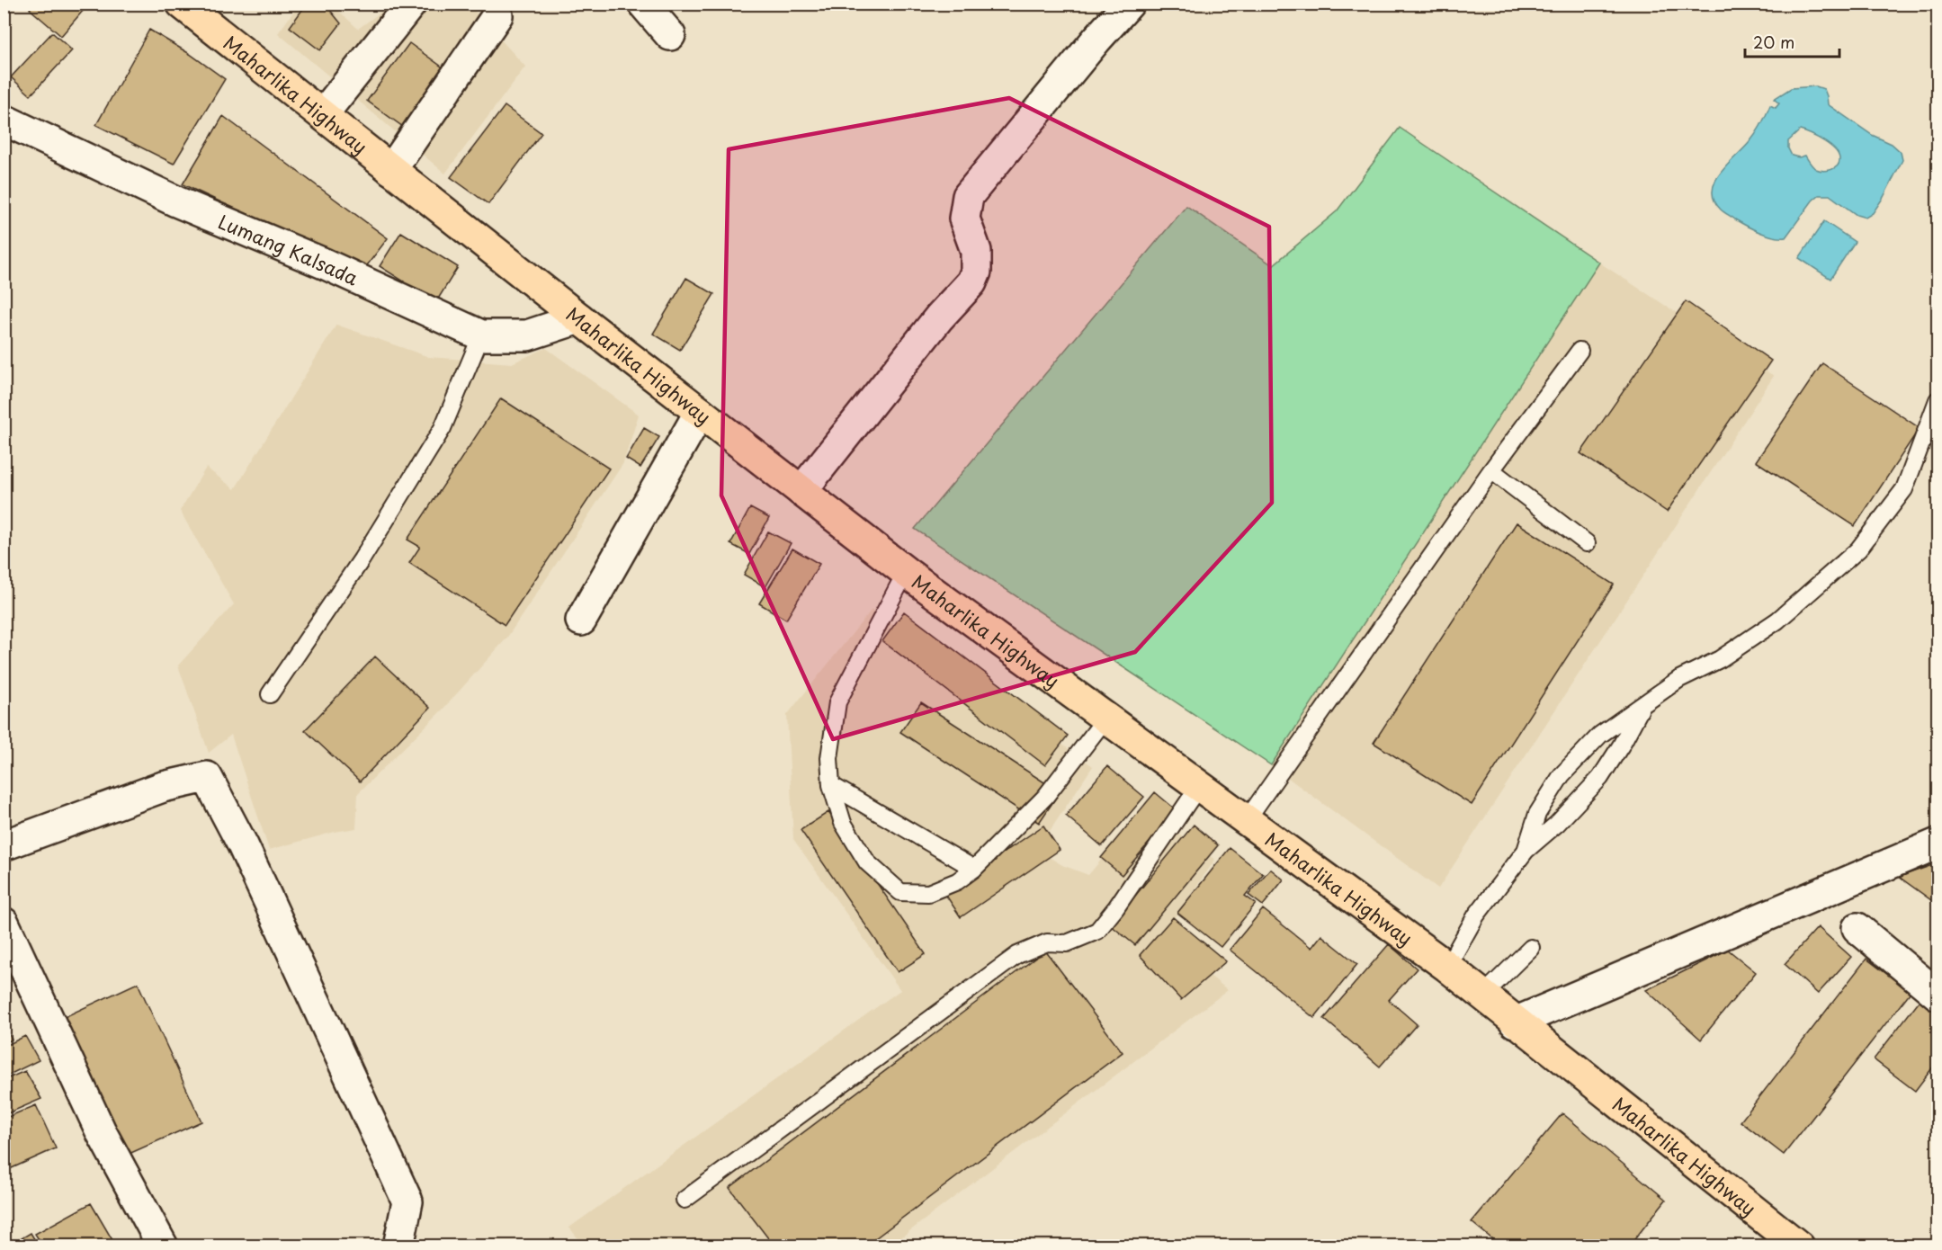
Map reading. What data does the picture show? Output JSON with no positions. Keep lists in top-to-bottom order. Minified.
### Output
{"streets":{"main road":["Maharlika Highway"],"street":["Lumang Kalsada"]},"crossings":[["Maharlika Highway","Lumang Kalsada"]],"scale_bar":"20 m"}
